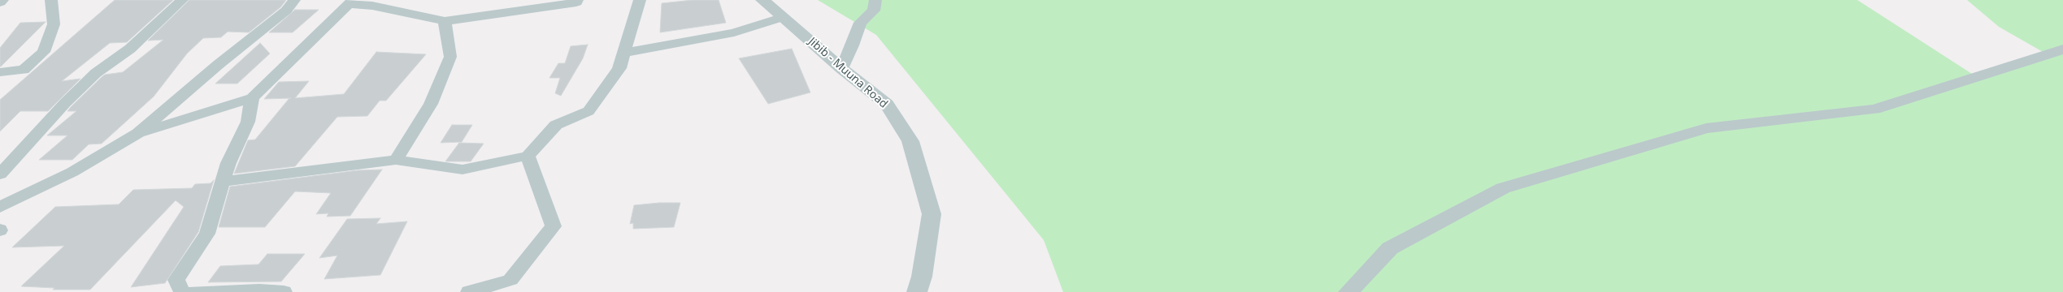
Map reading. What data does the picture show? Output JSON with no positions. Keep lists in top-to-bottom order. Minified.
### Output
{"streets":{"street":["Jibib - Muuna Road"]}}
